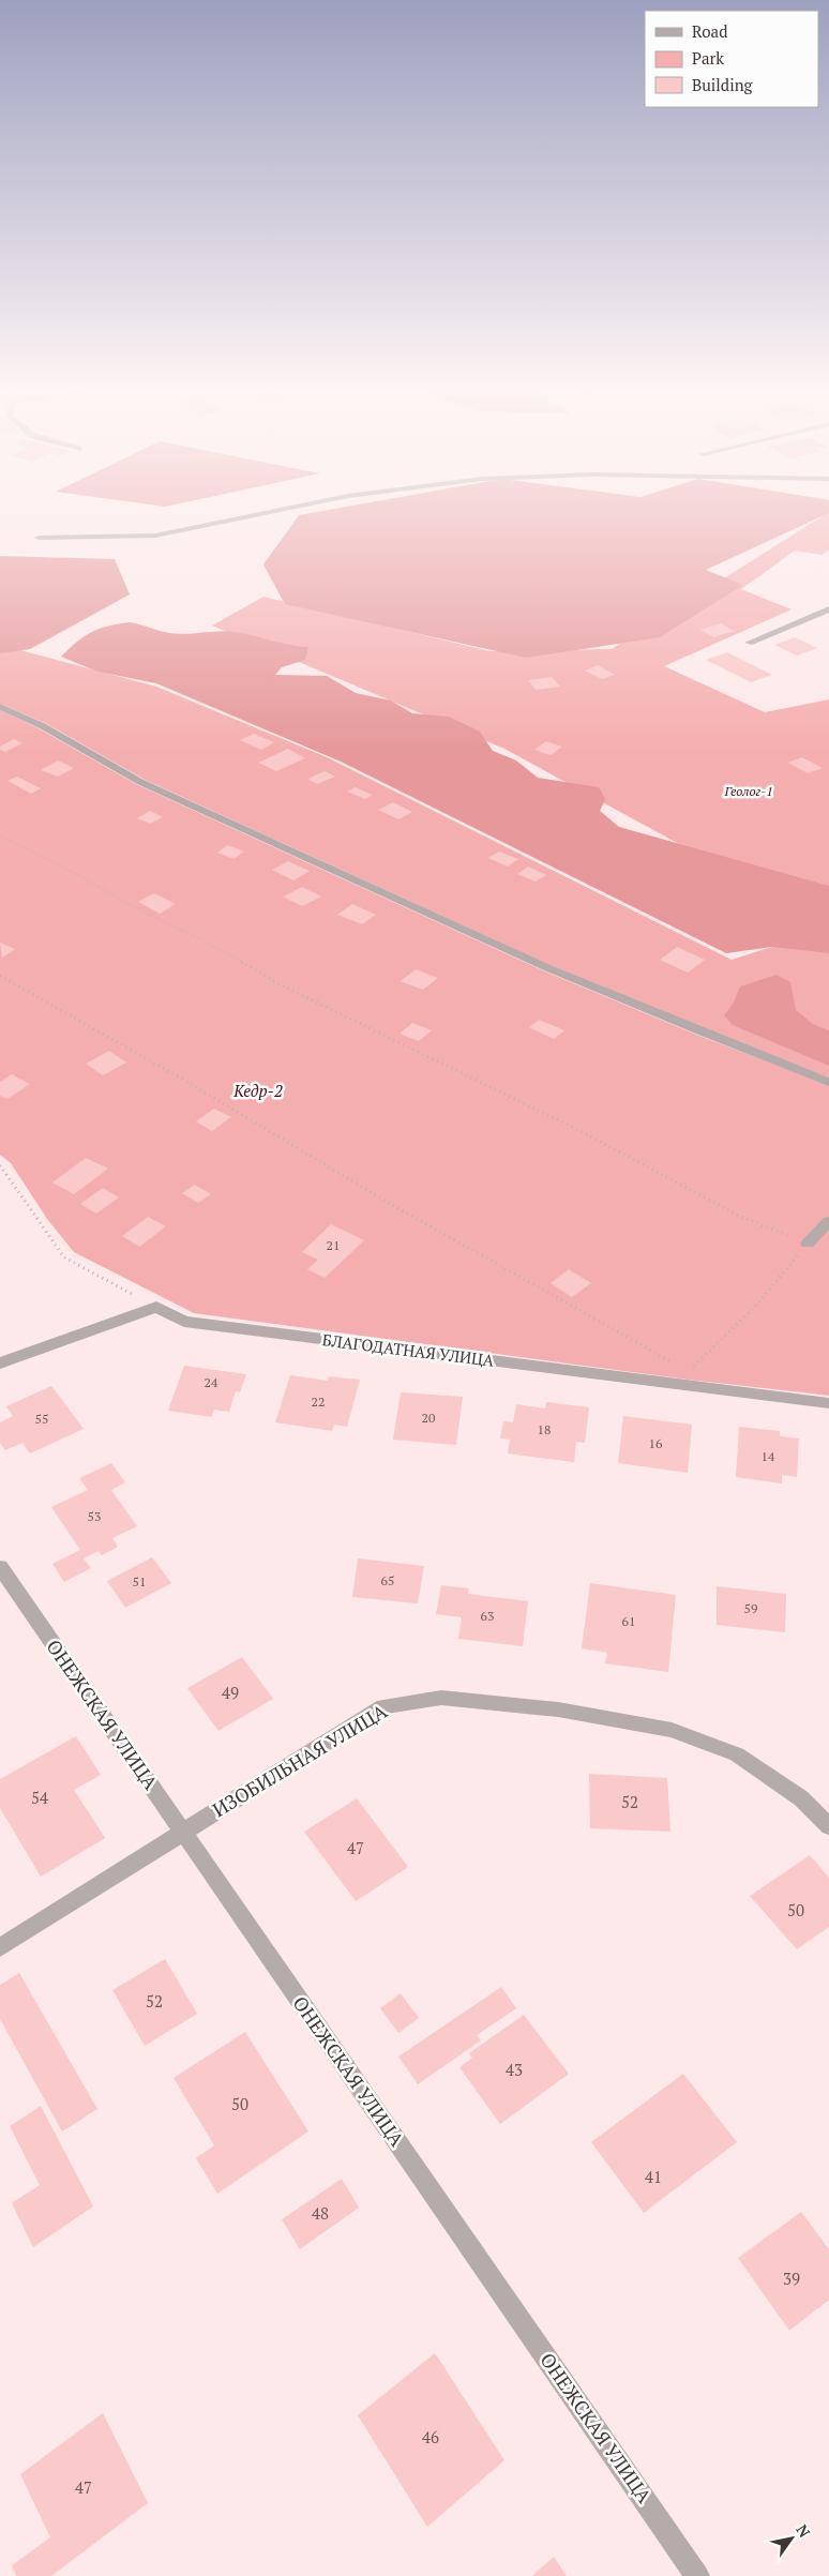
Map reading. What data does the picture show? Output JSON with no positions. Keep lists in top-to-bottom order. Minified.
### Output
{"streets":{"street":["БЛАГОДАТНАЯ УЛИЦА","ОНЕЖСКАЯ УЛИЦА","ИЗОБИЛЬНАЯ УЛИЦА"]},"crossings":[["ОНЕЖСКАЯ УЛИЦА","ИЗОБИЛЬНАЯ УЛИЦА"]],"parks":["Геолог-1","Кедр-2"],"house_numbers":["21","24","22","20","55","18","16","14","53","65","51","59","63","61","49","54","52","47","50","52","43","50","41","48","39","46","47"],"legend":["Road","Park","Building"],"north":"top right"}
